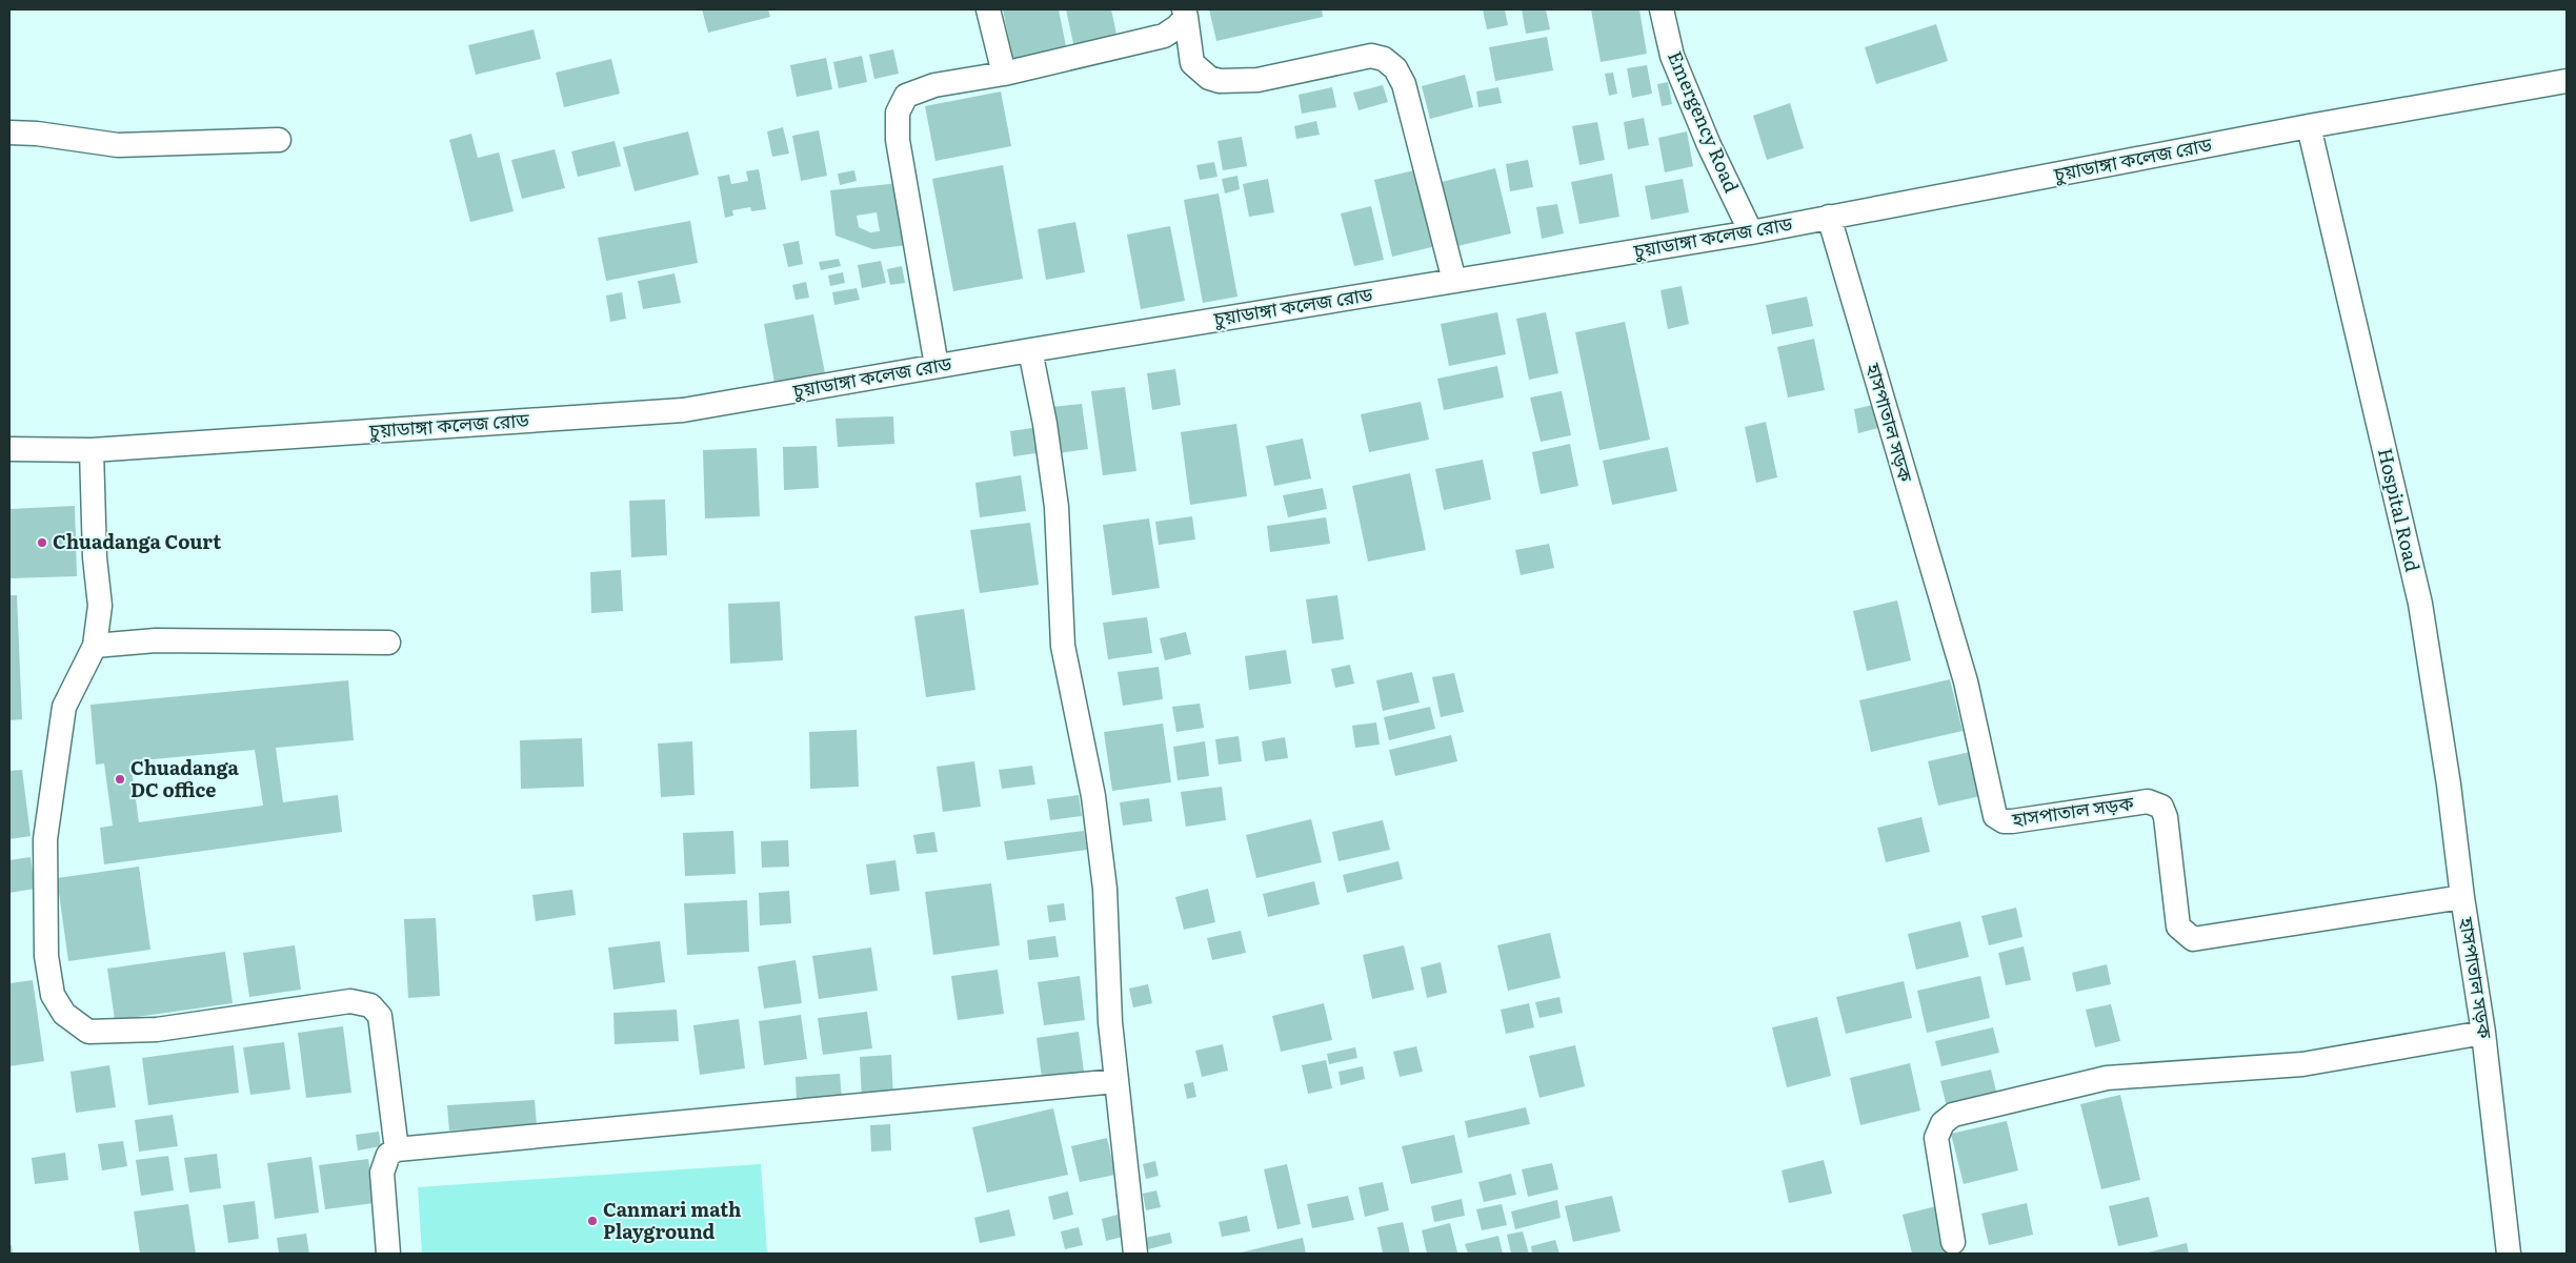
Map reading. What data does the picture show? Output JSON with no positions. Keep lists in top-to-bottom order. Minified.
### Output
{"streets":{"street":["Emergency Road","চুয়াডাঙ্গা কলেজ রোড","হাসপাতাল সড়ক","Hospital Road"]},"crossings":[["Emergency Road","চুয়াডাঙ্গা কলেজ রোড"],["চুয়াডাঙ্গা কলেজ রোড","হাসপাতাল সড়ক"],["চুয়াডাঙ্গা কলেজ রোড","Hospital Road"],["হাসপাতাল সড়ক","Hospital Road"]],"places":["Chuadanga Court","Chuadanga DC office","Canmari math Playground"]}
